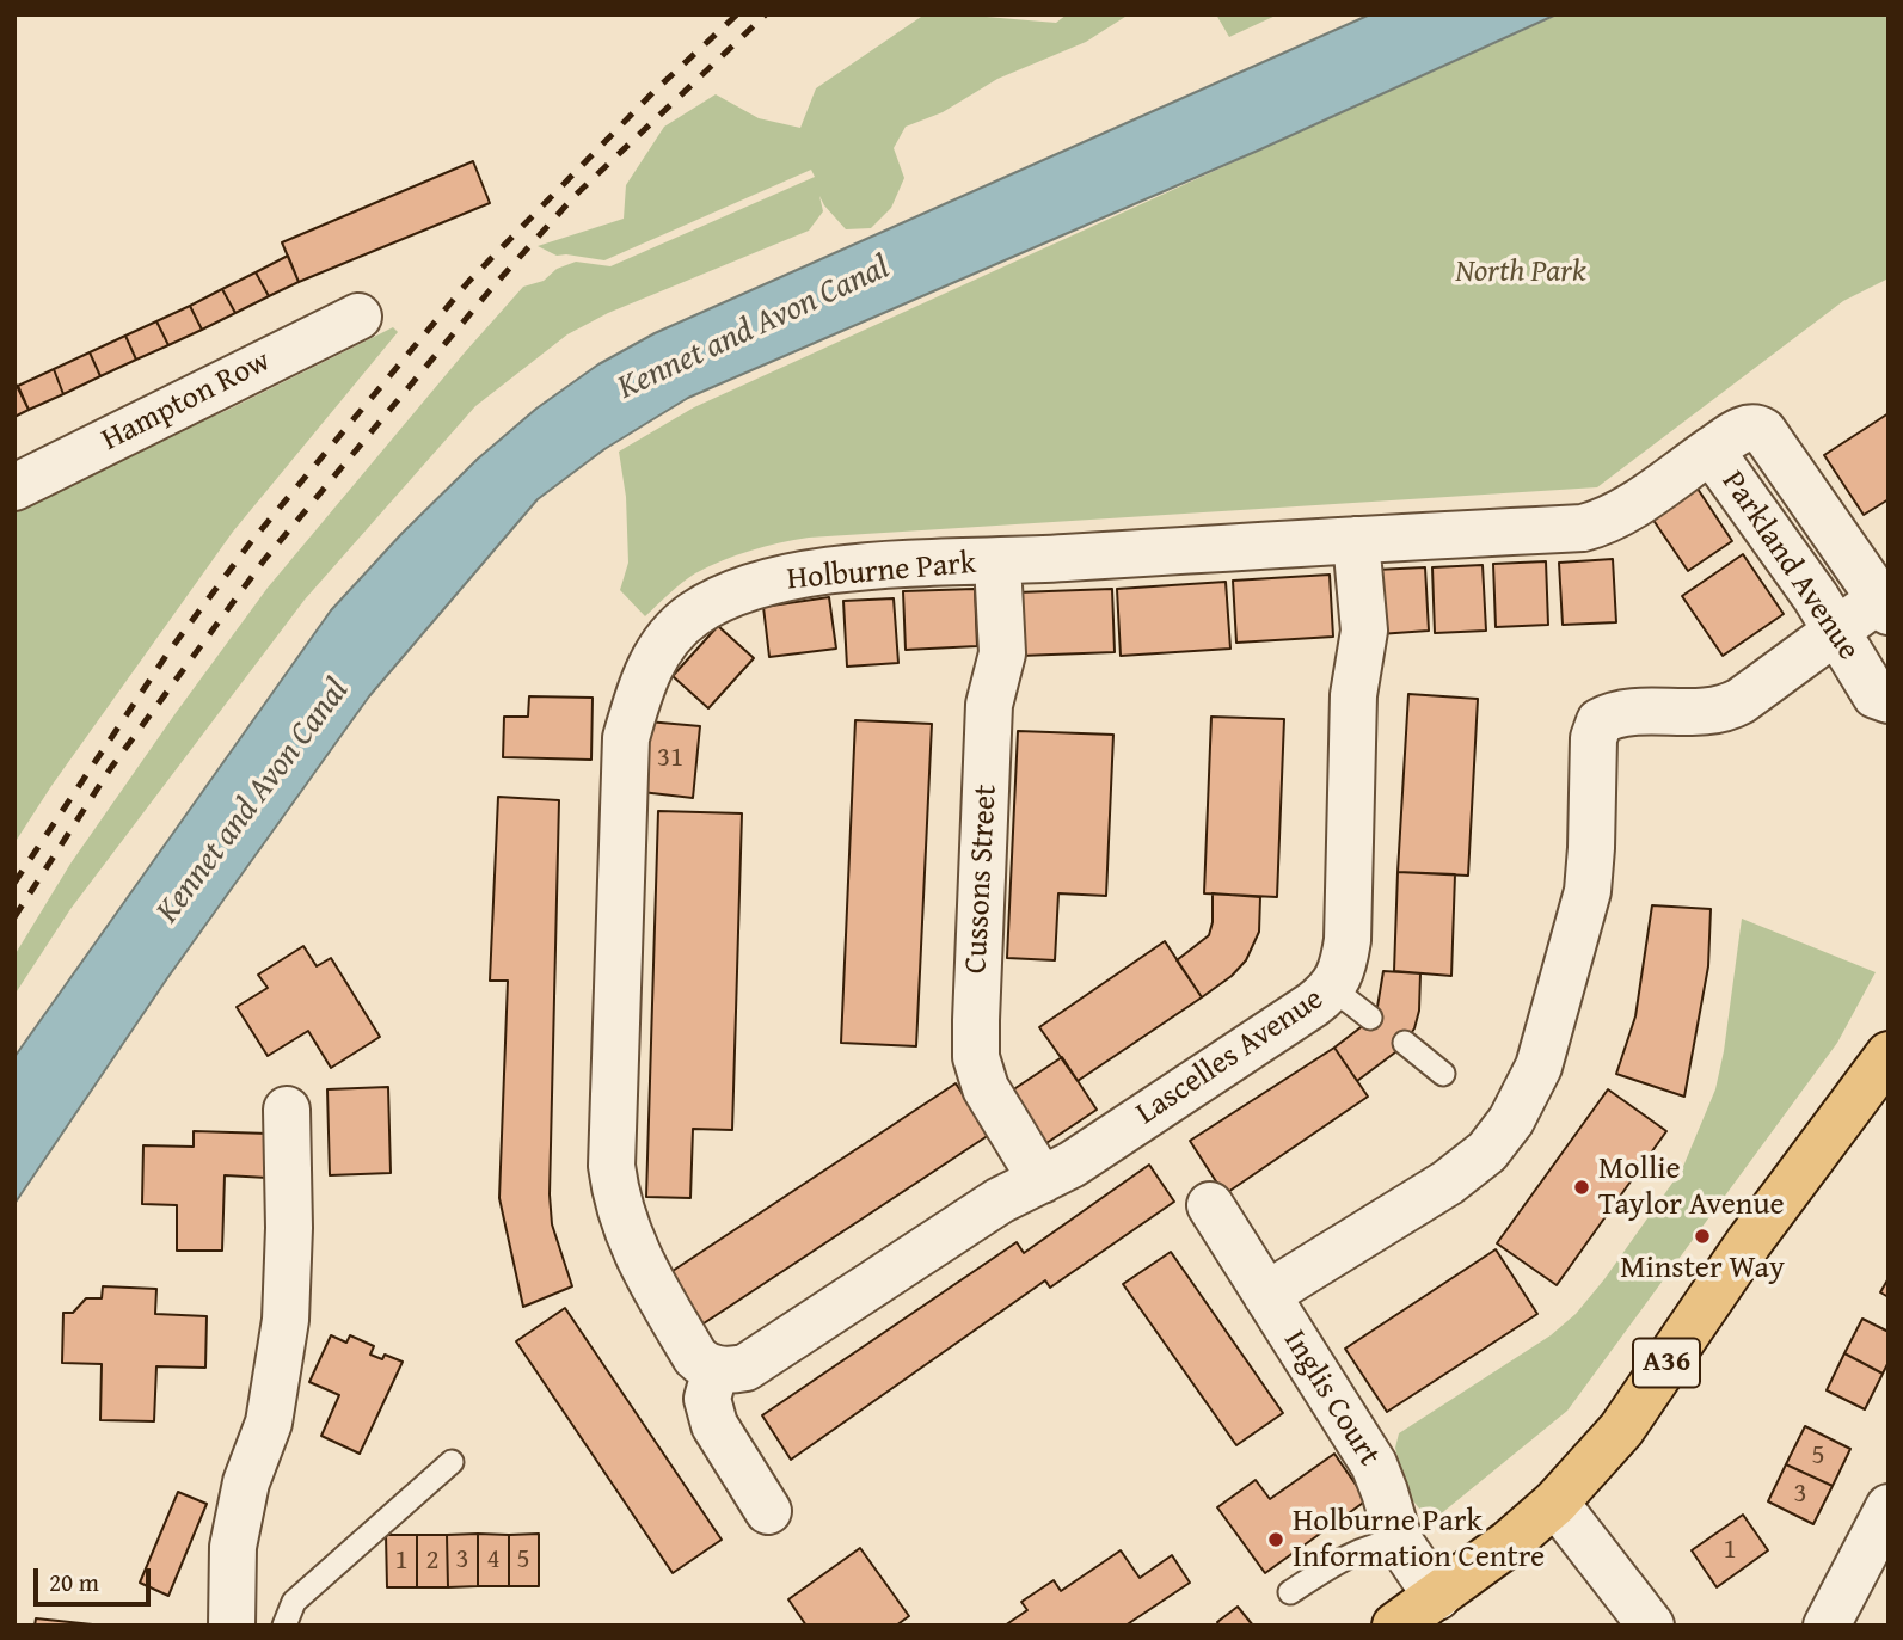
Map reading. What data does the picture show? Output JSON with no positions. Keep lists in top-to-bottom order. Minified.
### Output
{"streets":{"highway":["A36"],"street":["Hampton Row","Parkland Avenue","Holburne Park","Cussons Street","Lascelles Avenue","Inglis Court"]},"crossings":[["Parkland Avenue","Holburne Park"],["Holburne Park","Cussons Street"],["Holburne Park","Lascelles Avenue"],["Cussons Street","Lascelles Avenue"],["A36","Inglis Court"]],"water":["Kennet and Avon Canal"],"parks":["North Park"],"places":["Mollie Taylor Avenue","Minster Way","Holburne Park Information Centre"],"house_numbers":["31","5","3","1","3","4","5","1","2"],"scale_bar":"20 m"}
